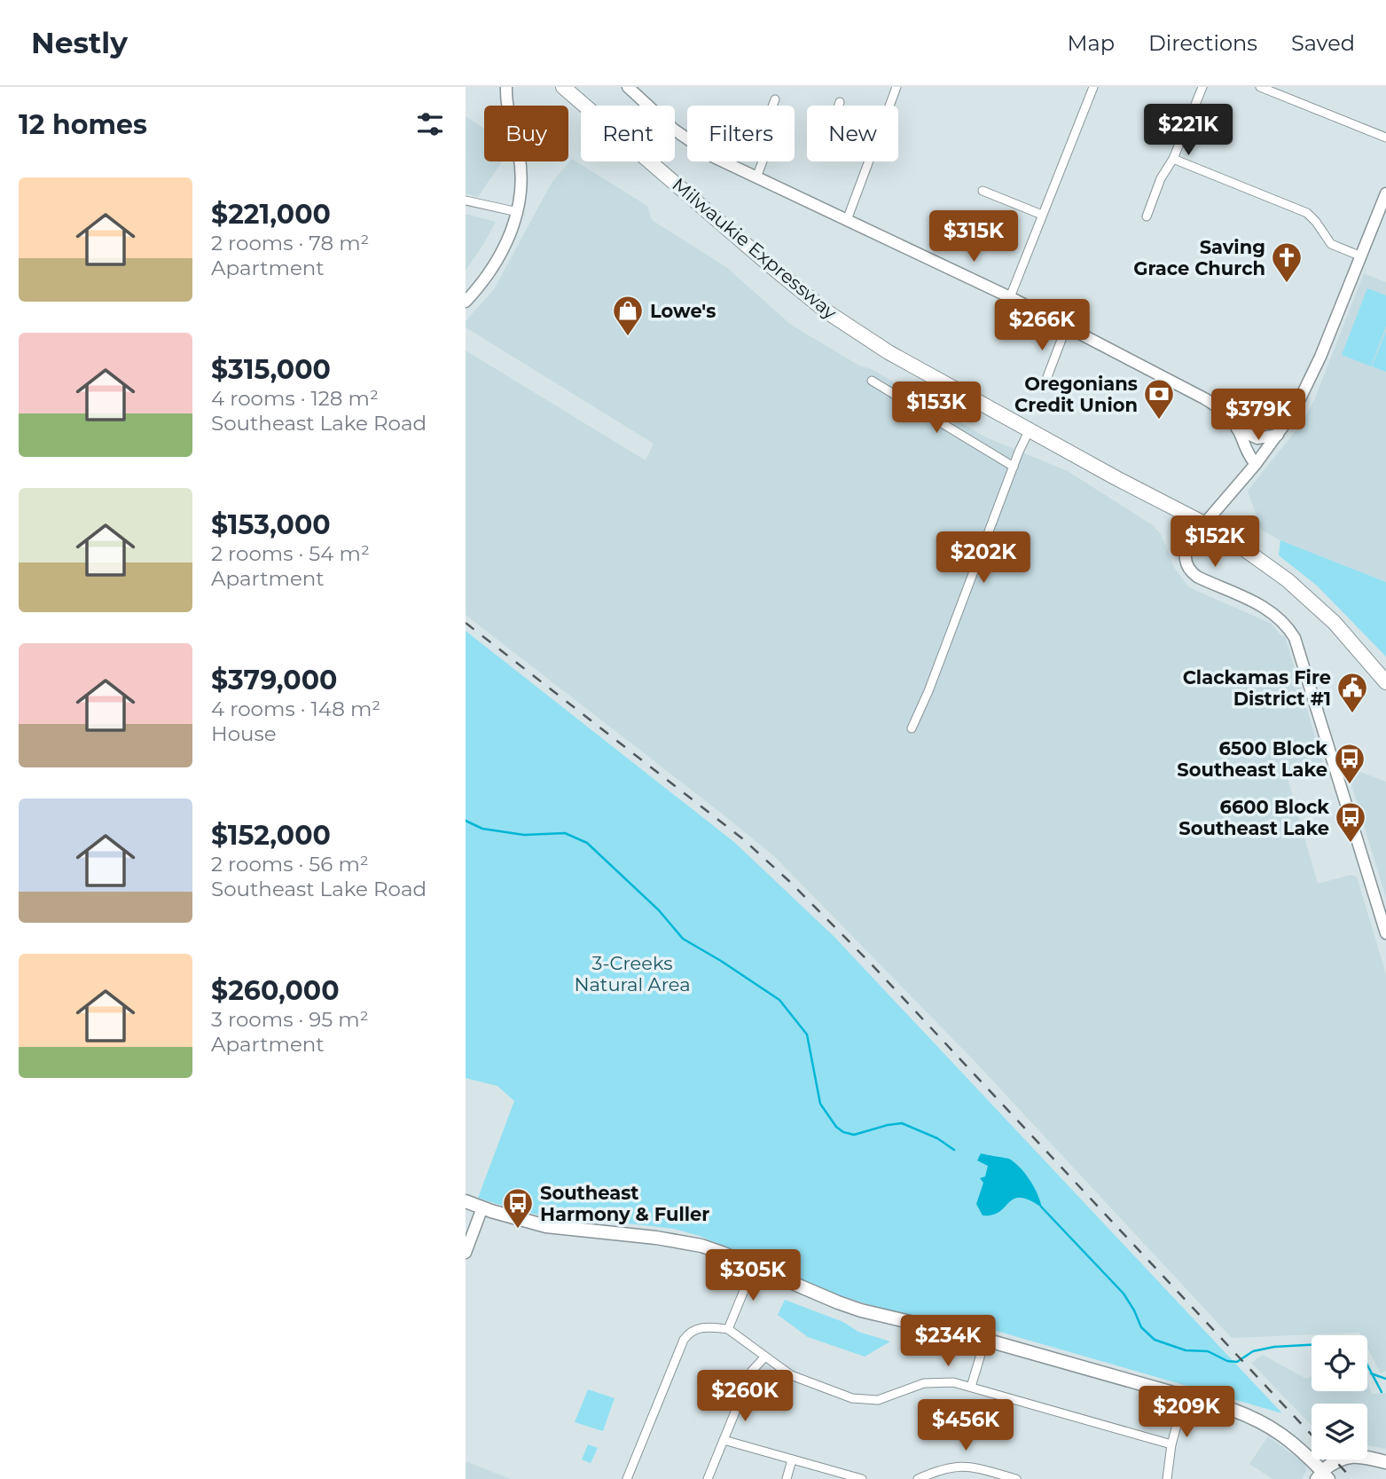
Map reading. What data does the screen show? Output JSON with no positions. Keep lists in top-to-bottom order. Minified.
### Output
{"streets":{"highway":["Milwaukie Expressway"]},"parks":["3-Creeks Natural Area"],"places":{"church":["Saving Grace Church"],"shop":["Lowe's"],"bank":["Oregonians Credit Union"],"public building":["Clackamas Fire District #1"],"bus stop":["6500 Block Southeast Lake","6600 Block Southeast Lake","Southeast Harmony & Fuller"]},"page":{"header":"Nestly","nav":["Map","Directions","Saved"],"heading":"12 homes","price":["$221K","$315K","$266K","$153K","$379K","$152K","$202K","$305K","$234K","$260K","$209K","$456K"],"chip":["Buy","Rent","Filters","New"],"list":[{"name":"$221,000","note":"2 rooms · 78 m² · Apartment"},{"name":"$315,000","note":"4 rooms · 128 m² · Southeast Lake Road"},{"name":"$153,000","note":"2 rooms · 54 m² · Apartment"},{"name":"$379,000","note":"4 rooms · 148 m² · House"},{"name":"$152,000","note":"2 rooms · 56 m² · Southeast Lake Road"},{"name":"$260,000","note":"3 rooms · 95 m² · Apartment"}]}}
